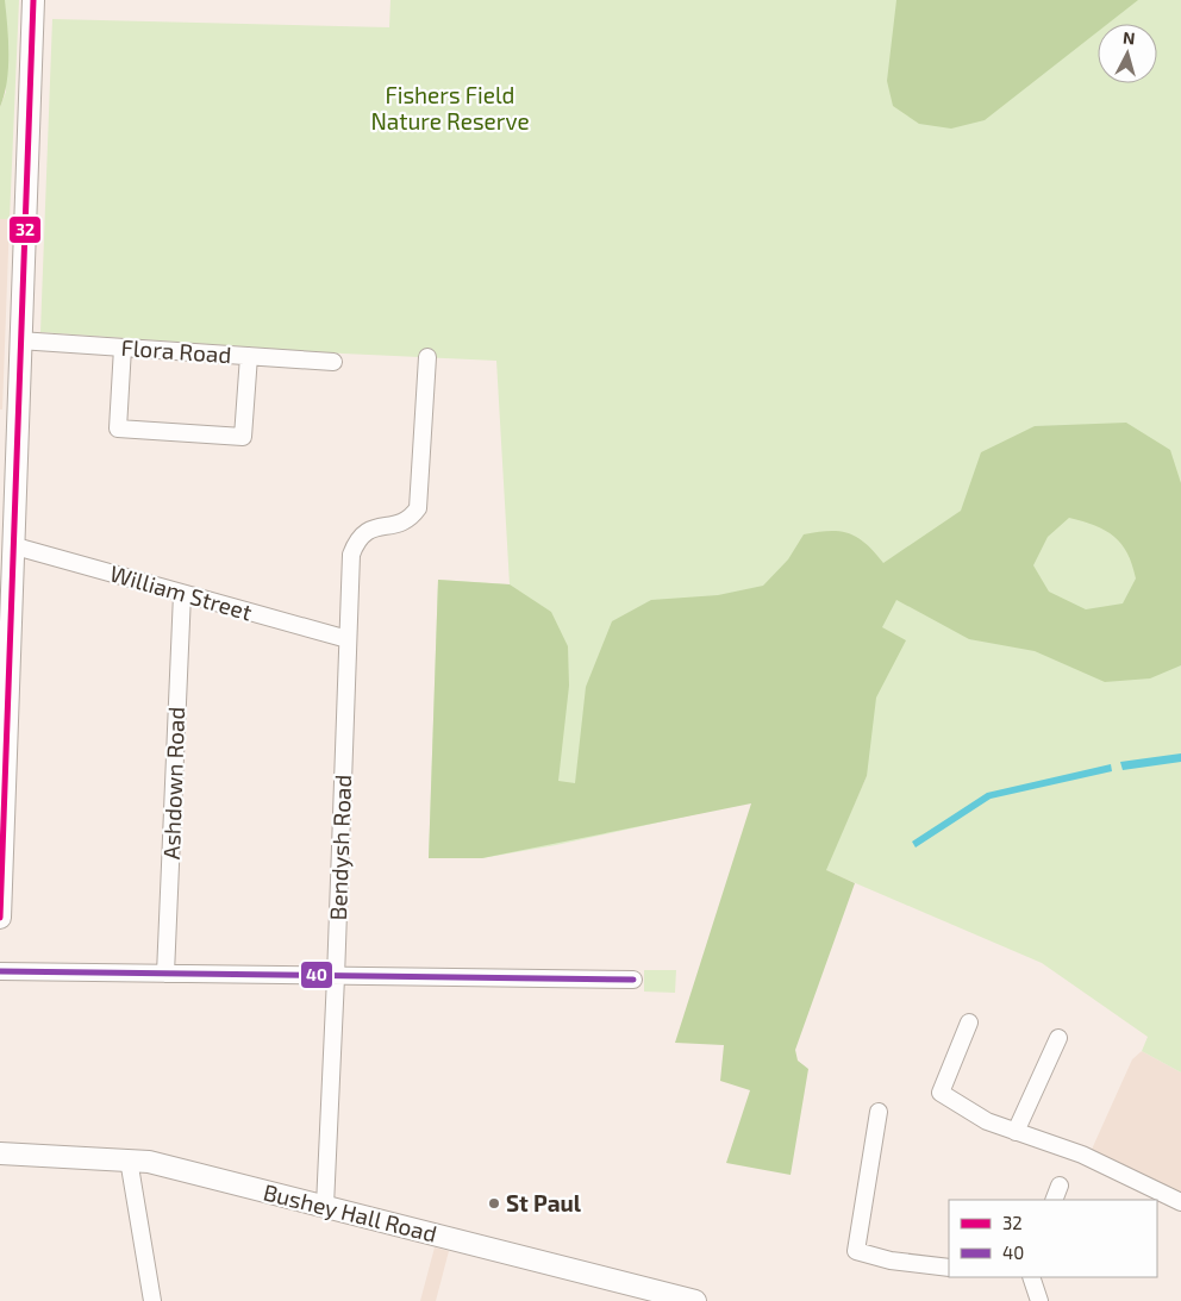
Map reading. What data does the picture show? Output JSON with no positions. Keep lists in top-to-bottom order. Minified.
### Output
{"streets":{"street":["Flora Road","William Street","Ashdown Road","Bendysh Road","Bushey Hall Road"]},"crossings":[["William Street","Ashdown Road"],["William Street","Bendysh Road"],["Bendysh Road","Bushey Hall Road"]],"parks":["Fishers Field Nature Reserve"],"places":["St Paul"],"lines":["transit line 32","transit line 40"],"legend":["32","40"],"north":"top"}
